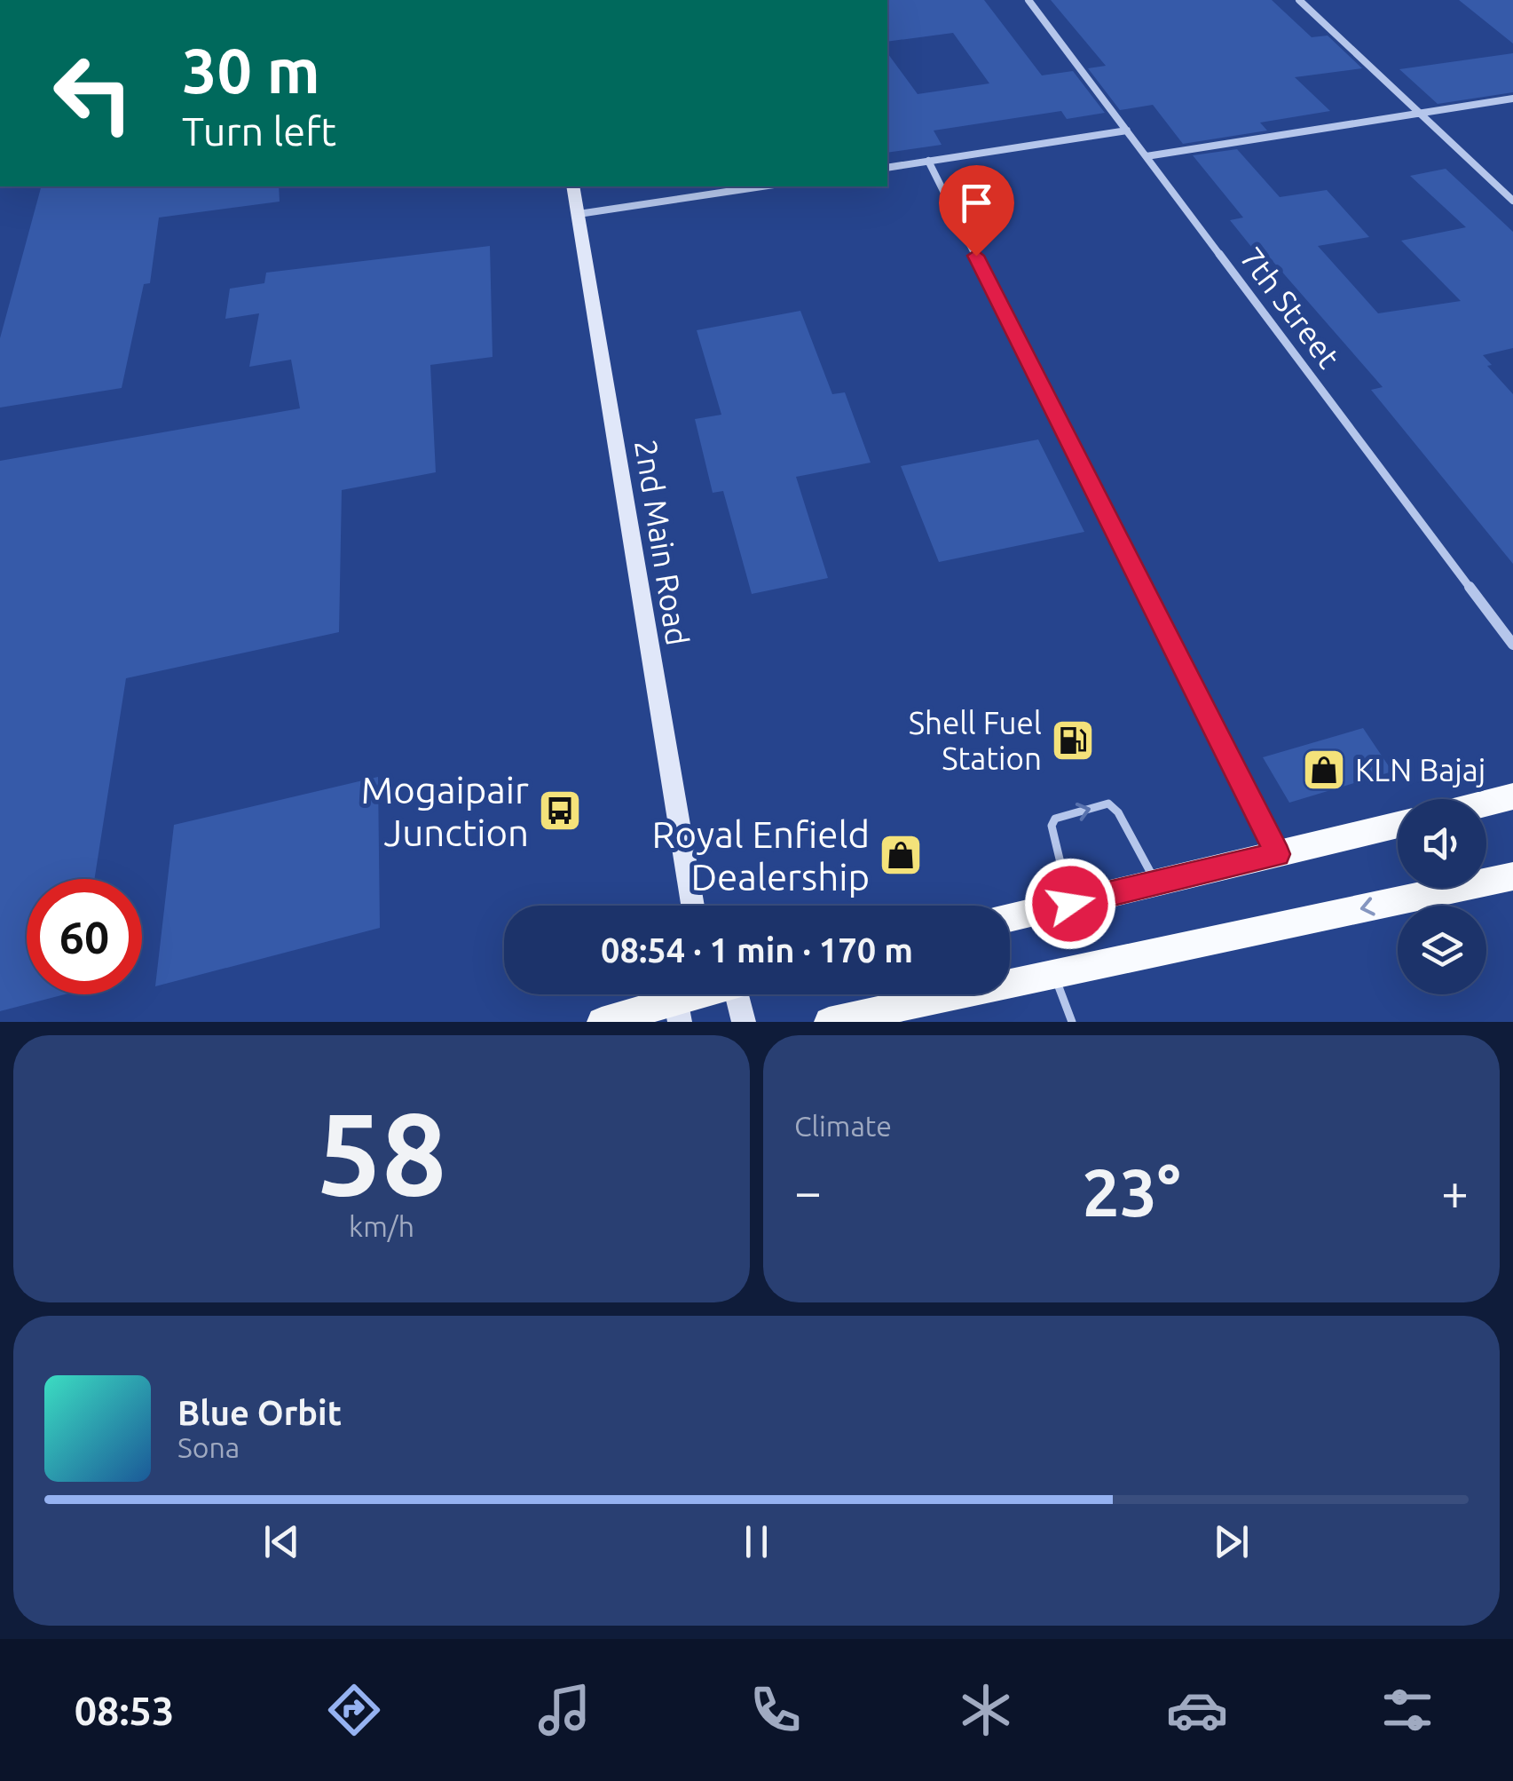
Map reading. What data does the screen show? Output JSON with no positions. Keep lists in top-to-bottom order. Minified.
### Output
{"streets":{"main road":["2nd Main Road"],"street":["7th Street"]},"places":{"fuel station":["Shell Fuel Station"],"shop":["KLN Bajaj","Royal Enfield Dealership"],"bus stop":["Mogaipair Junction"]},"page":{"turn":["30 m","Turn left"],"limit":"60","trip":"08:54 · 1 min · 170 m","tile":[["58","km/h"],"Climate"],"heat":["−","23°","+"],"song":["Blue Orbit","Sona"],"tabs":"08:53"}}
